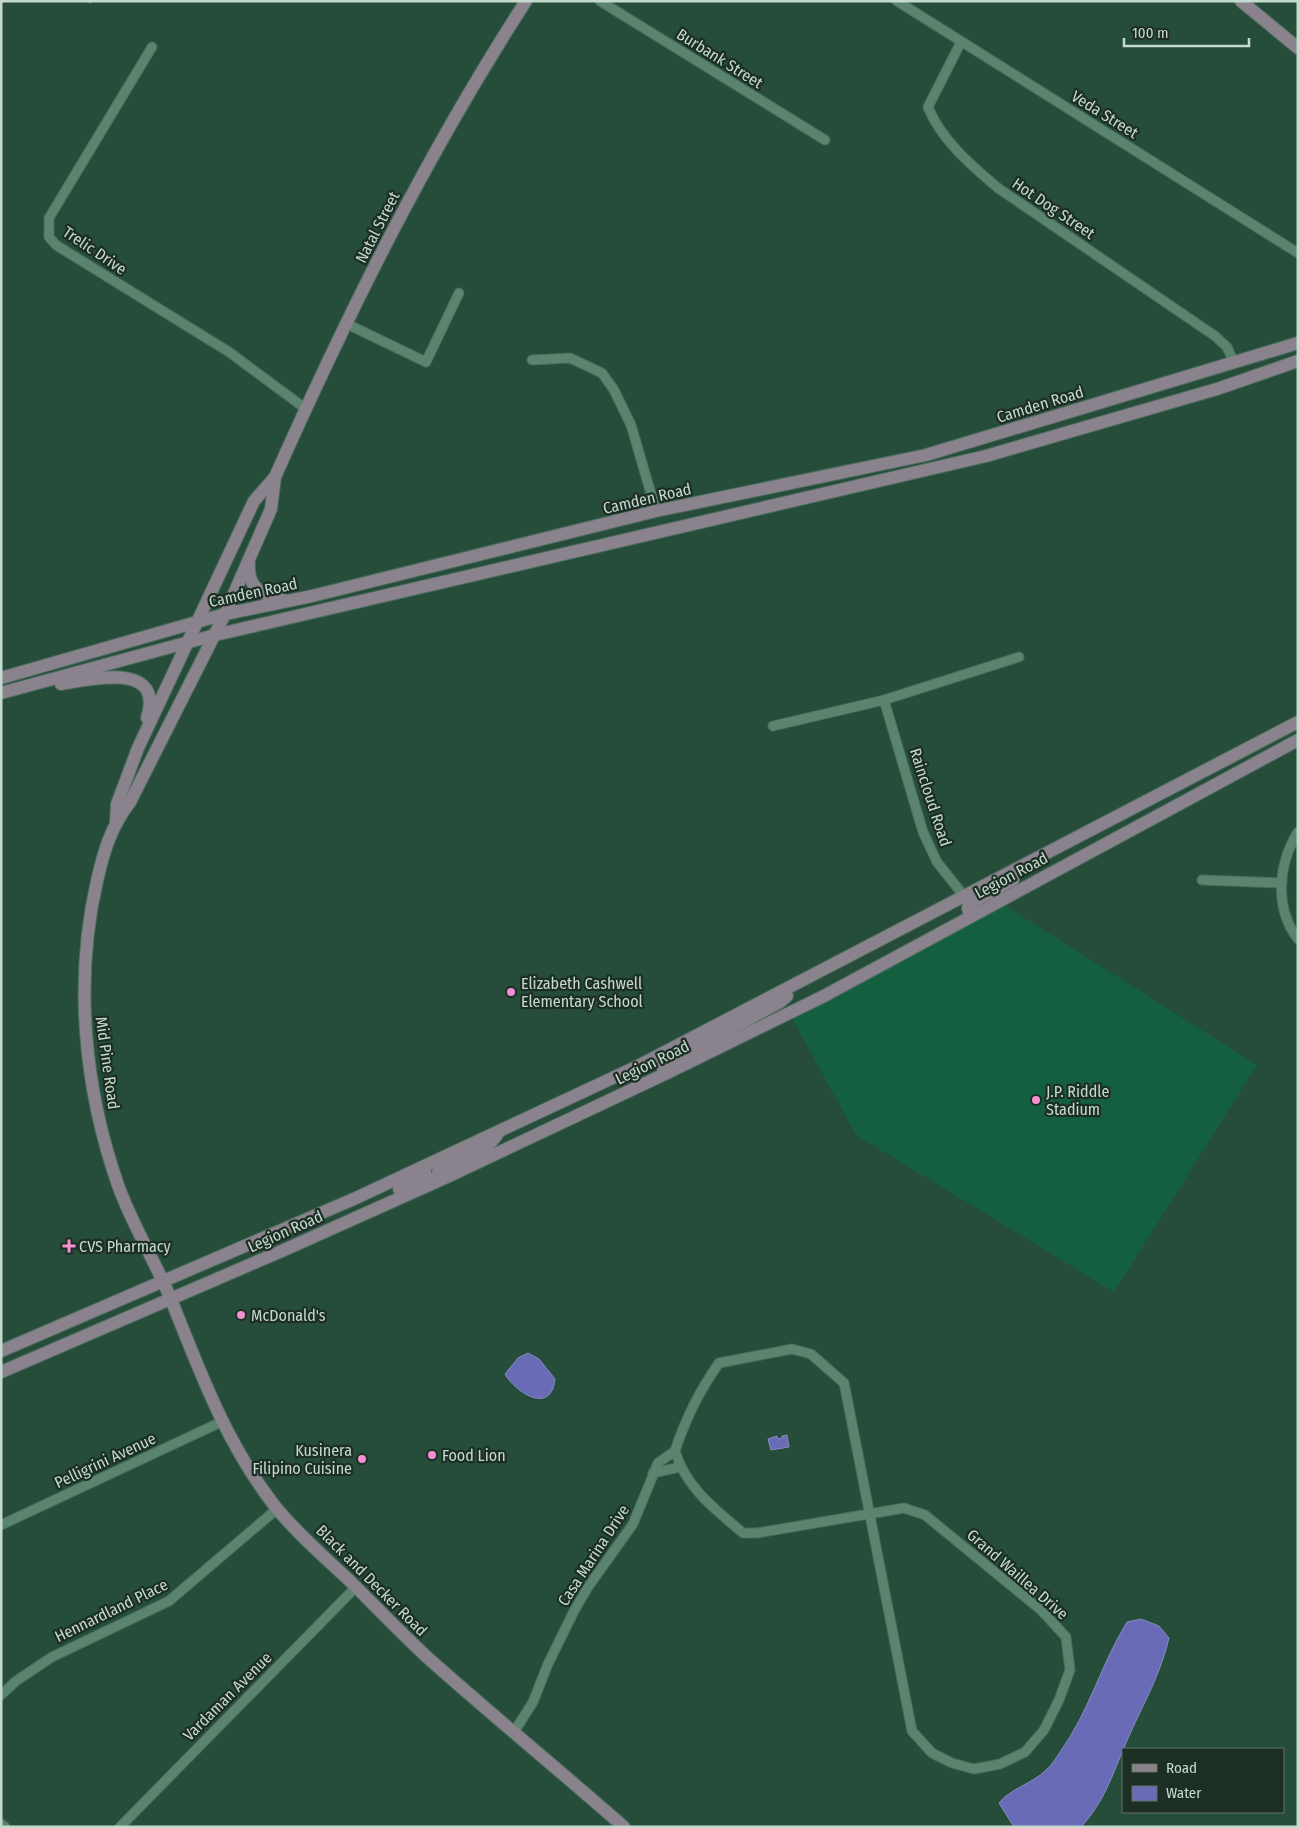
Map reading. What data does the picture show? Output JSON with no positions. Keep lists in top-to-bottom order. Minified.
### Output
{"streets":{"main road":["Natal Street","Camden Road","Legion Road","Mid Pine Road","Black and Decker Road"],"street":["Burbank Street","Veda Street","Hot Dog Street","Trelic Drive","Raincloud Road","Pelligrini Avenue","Casa Marina Drive","Grand Waillea Drive","Hennardland Place","Vardaman Avenue"]},"crossings":[["Veda Street","Hot Dog Street"],["Hot Dog Street","Camden Road"],["Natal Street","Trelic Drive"],["Natal Street","Camden Road"],["Natal Street","Mid Pine Road"],["Camden Road","Mid Pine Road"],["Raincloud Road","Legion Road"],["Legion Road","Mid Pine Road"],["Legion Road","Black and Decker Road"],["Mid Pine Road","Black and Decker Road"],["Pelligrini Avenue","Black and Decker Road"],["Casa Marina Drive","Black and Decker Road"],["Black and Decker Road","Hennardland Place"],["Black and Decker Road","Vardaman Avenue"]],"places":{"other":["Elizabeth Cashwell Elementary School","J.P. Riddle Stadium","McDonald's","Food Lion","Kusinera Filipino Cuisine"],"health":["CVS Pharmacy"]},"legend":["Road","Water"],"scale_bar":"100 m"}
